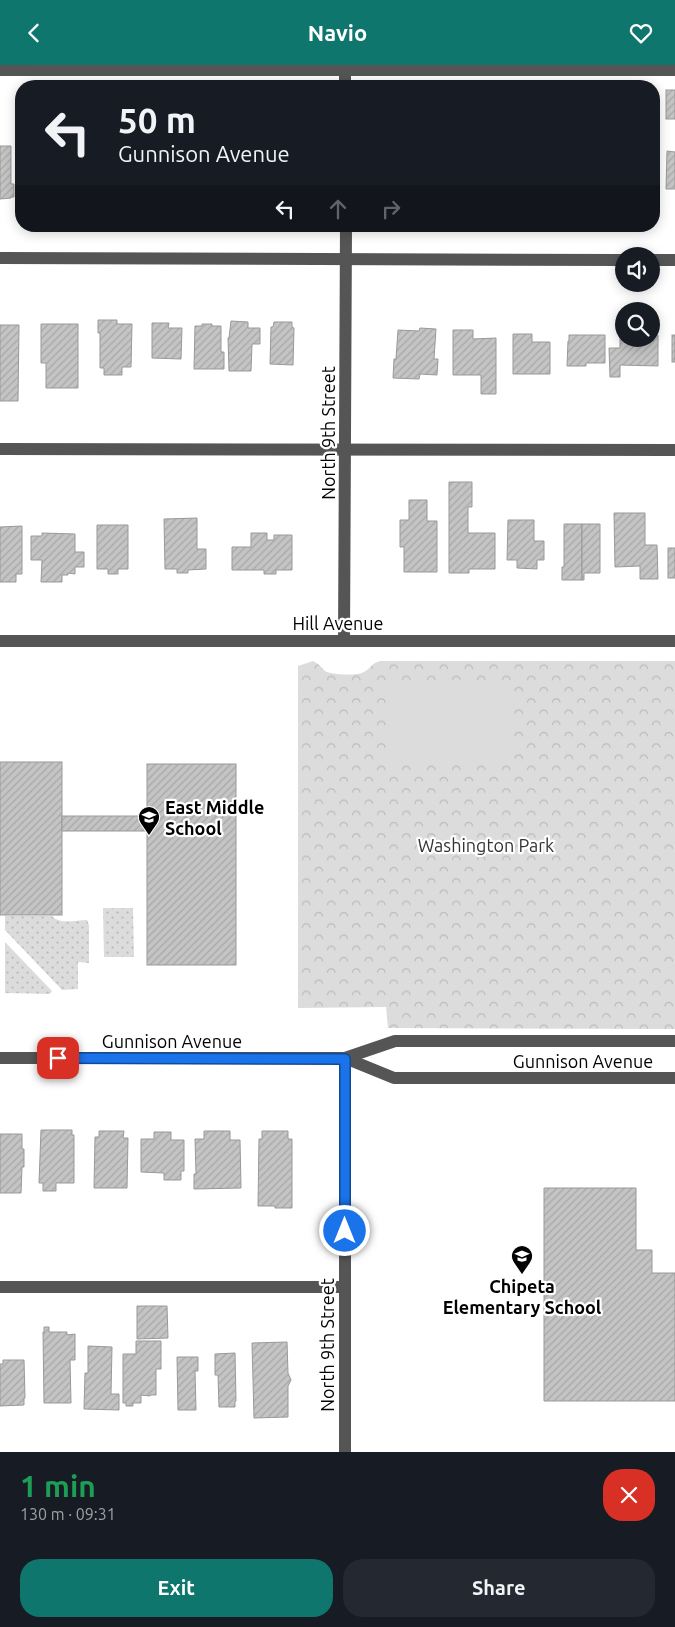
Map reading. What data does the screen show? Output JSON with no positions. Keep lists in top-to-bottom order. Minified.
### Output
{"streets":{"street":["North 9th Street","Hill Avenue","Gunnison Avenue"]},"crossings":[["North 9th Street","Hill Avenue"],["North 9th Street","Gunnison Avenue"]],"parks":["Washington Park"],"places":{"school or university":["East Middle School","Chipeta Elementary School"]},"page":{"header":"Navio","turn":["50 m","Gunnison Avenue"],"heading":["1 min","130 m · 09:31"],"buttons":["Exit","Share"]}}
